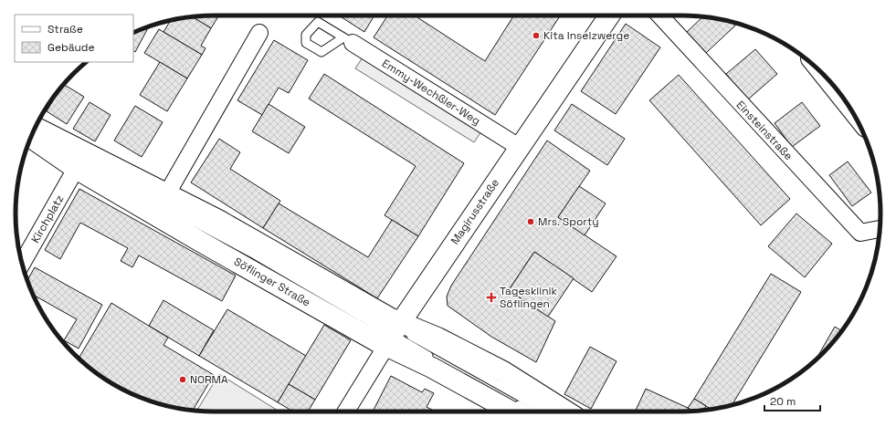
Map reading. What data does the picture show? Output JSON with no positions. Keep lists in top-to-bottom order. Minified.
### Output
{"streets":{"street":["Emmy-Wechßler-Weg","Einsteinstraße","Magirusstraße","Kirchplatz","Söflinger Straße"]},"crossings":[["Emmy-Wechßler-Weg","Magirusstraße"],["Magirusstraße","Söflinger Straße"],["Kirchplatz","Söflinger Straße"]],"places":{"other":["Kita Inselzwerge","Mrs. Sporty","NORMA"],"health":["Tagesklinik Söflingen"]},"legend":["Straße","Gebäude"],"scale_bar":"20 m"}
